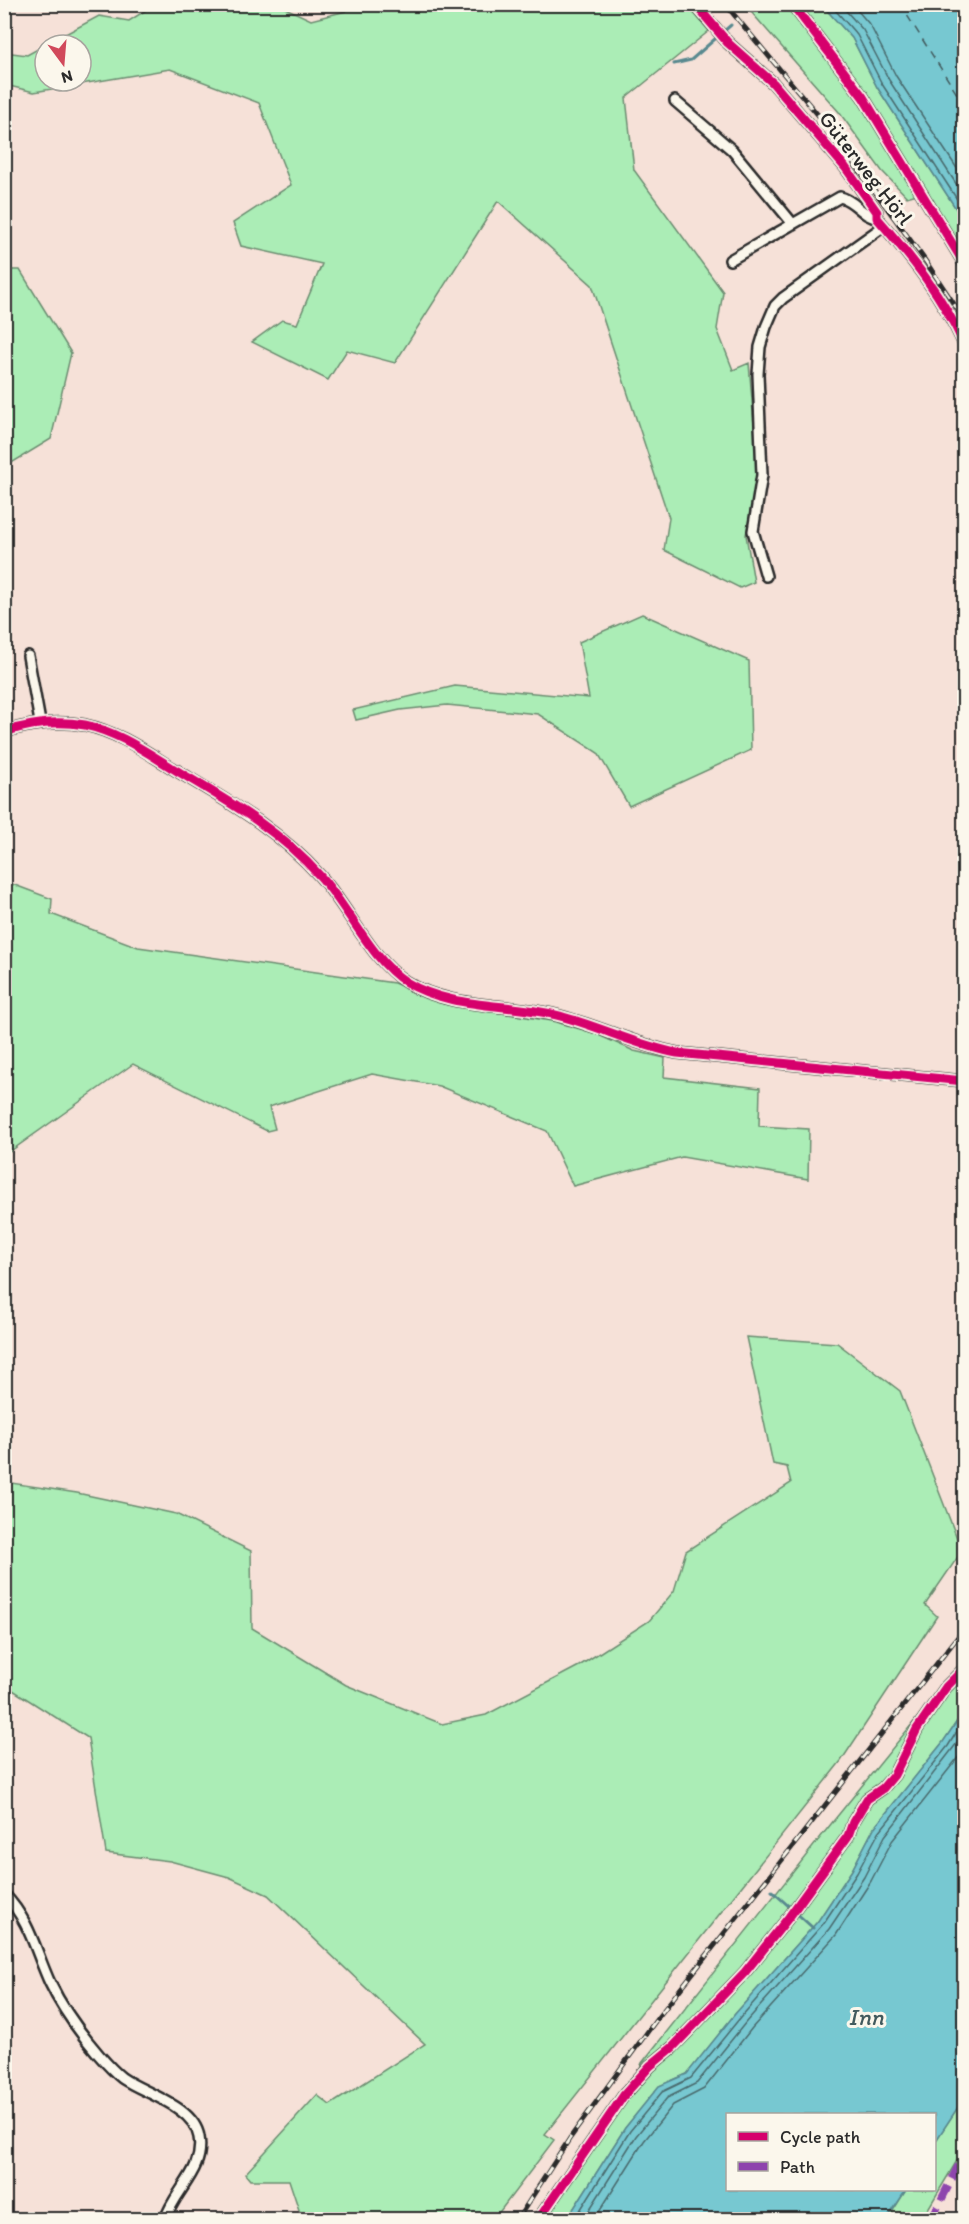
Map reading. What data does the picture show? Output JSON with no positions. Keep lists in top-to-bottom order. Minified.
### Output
{"streets":{"street":["Güterweg Hörl"]},"water":["Inn"],"legend":["Cycle path","Path"],"north":"bottom"}
